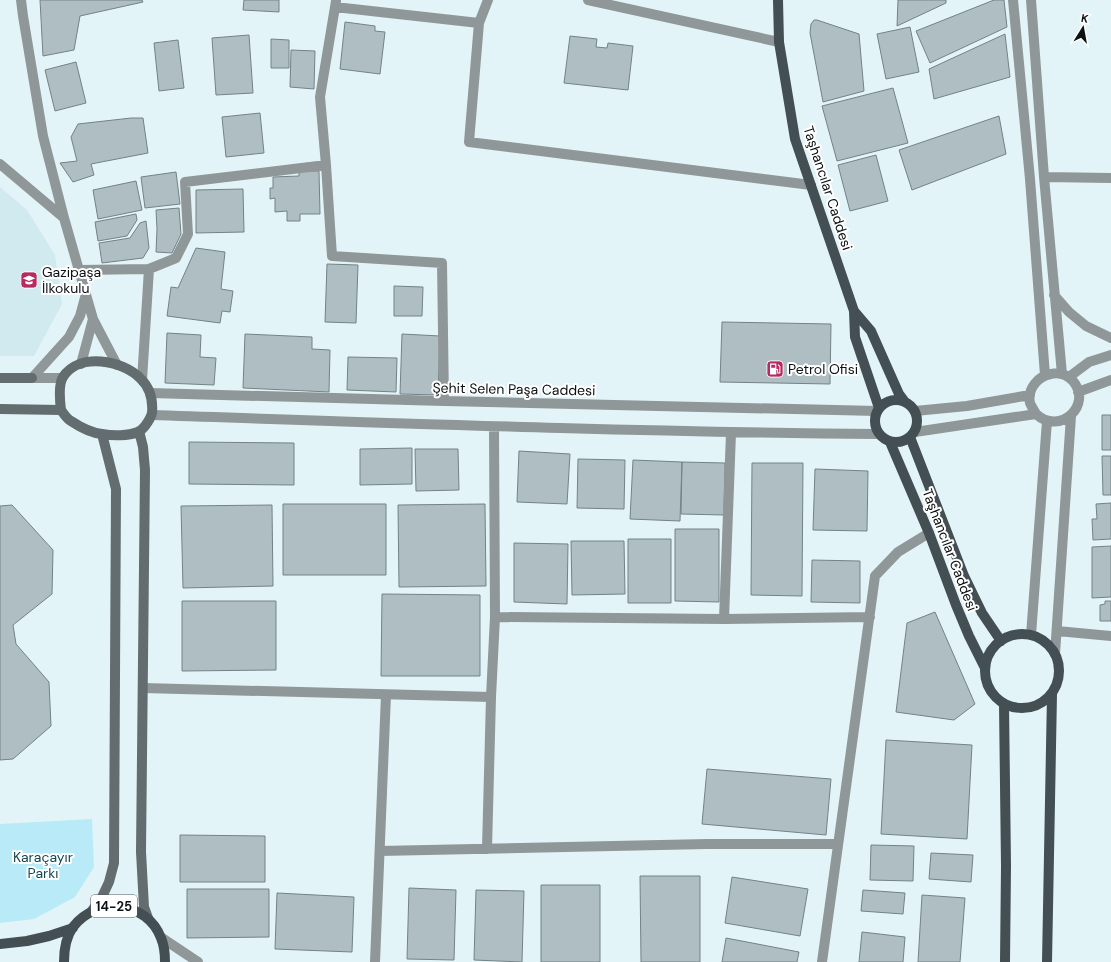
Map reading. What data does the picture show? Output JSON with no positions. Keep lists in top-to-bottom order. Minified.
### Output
{"streets":{"main road":["Taşhancılar Caddesi","14-25"],"street":["Şehit Selen Paşa Caddesi"]},"crossings":[["Taşhancılar Caddesi","Şehit Selen Paşa Caddesi"]],"parks":["Karaçayır Parkı"],"places":{"school or university":["Gazipaşa İlkokulu"],"fuel station":["Petrol Ofisi"]},"north":"top"}
